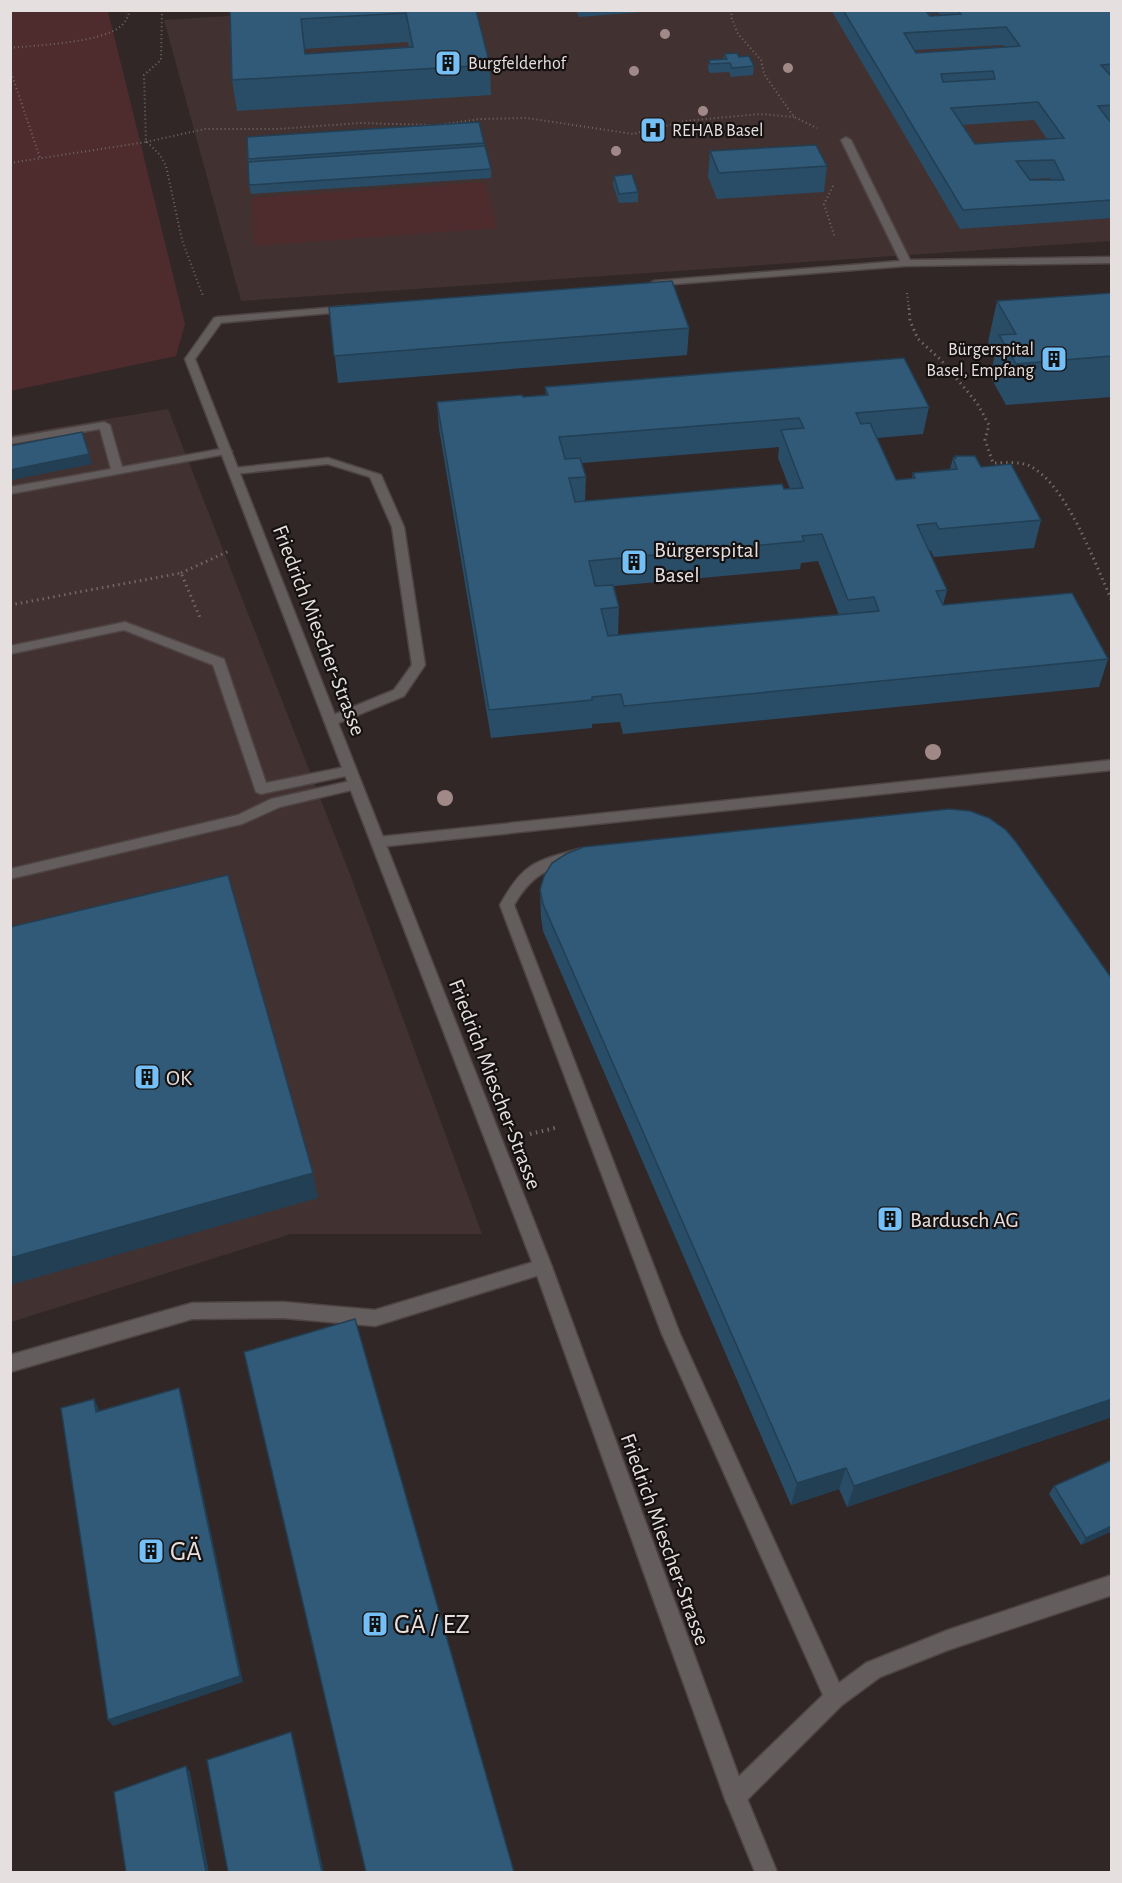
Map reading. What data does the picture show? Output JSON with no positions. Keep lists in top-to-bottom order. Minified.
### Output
{"streets":{"street":["Friedrich Miescher-Strasse"]},"places":{"building":["Burgfelderhof","Bürgerspital Basel, Empfang","Bürgerspital Basel","OK","Bardusch AG","GÄ","GÄ / EZ"],"hospital":["REHAB Basel"]}}
